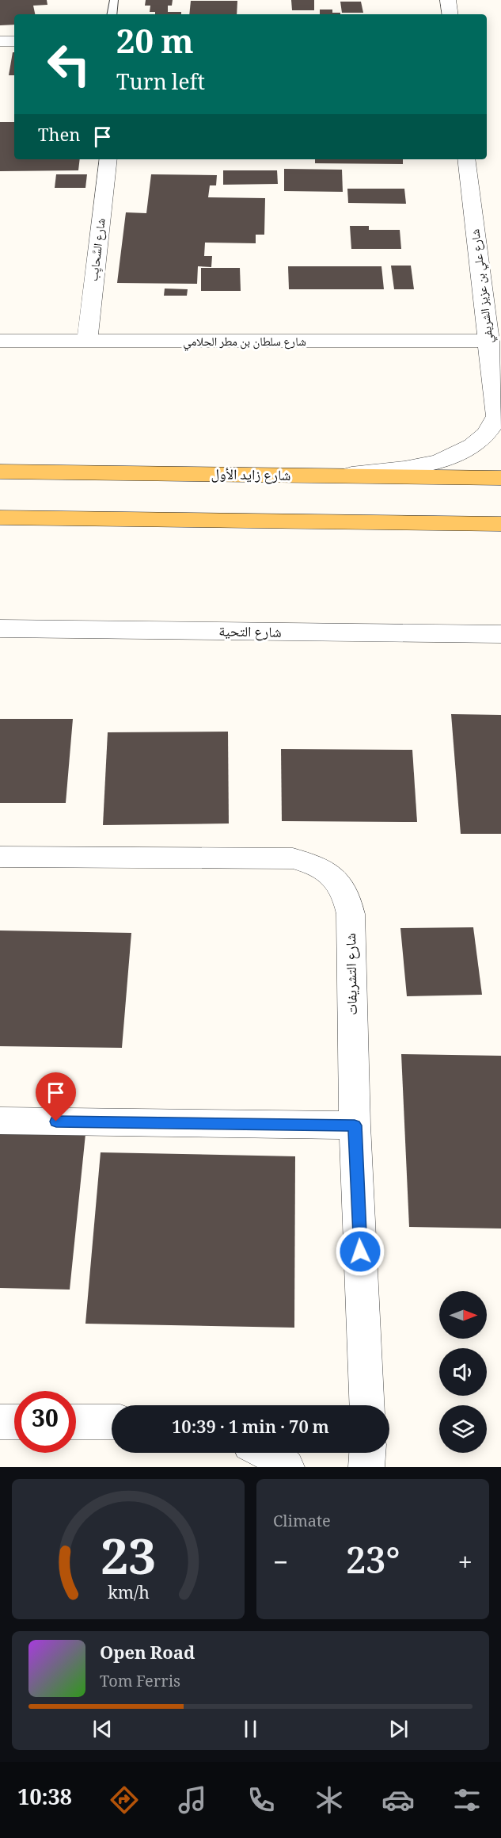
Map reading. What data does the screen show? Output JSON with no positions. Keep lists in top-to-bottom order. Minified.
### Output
{"streets":{"main road":["شارع زايد الأول"],"street":["شارع السَّحايِب","شارع علي بن عزيز الشريفي","شارع سلطان بن مطر الحلامي","شارع التحية","شارع التشريفات"]},"crossings":[["شارع السَّحايِب","شارع سلطان بن مطر الحلامي"],["شارع علي بن عزيز الشريفي","شارع سلطان بن مطر الحلامي"],["شارع علي بن عزيز الشريفي","شارع زايد الأول"]],"north":"right","page":{"turn":["20 m","Turn left"],"then":"Then","limit":"30","trip":"10:39 · 1 min · 70 m","tile":"Climate","heat":["−","23°","+"],"song":["Open Road","Tom Ferris"],"tabs":"10:38","gauge":["23","km/h"]}}
